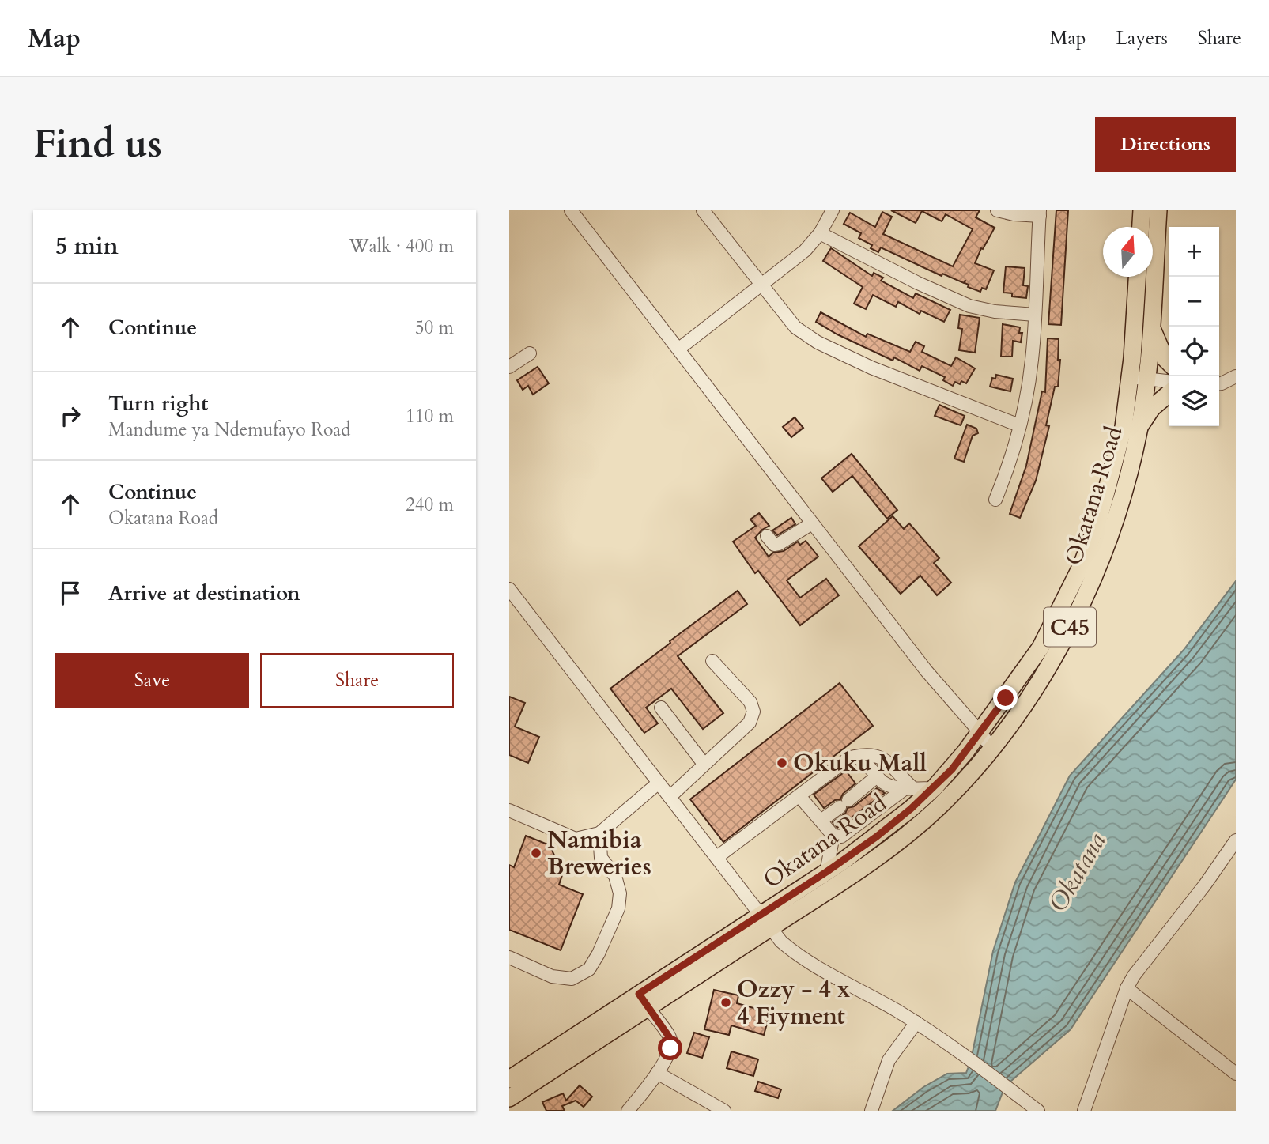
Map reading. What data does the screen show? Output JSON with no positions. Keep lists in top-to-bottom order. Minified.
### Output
{"streets":{"main road":["Okatana Road","C45"]},"crossings":[["Okatana Road","C45"]],"water":["Okatana"],"places":["Okuku Mall","Namibia Breweries","Ozzy - 4 x 4 Fiyment"],"north":"top","page":{"header":"Map","nav":["Map","Layers","Share"],"buttons":["Directions",["Save","Share"]],"title":"Find us","heading":["5 min","Walk · 400 m"],"map_buttons":["+","−"],"list":[["Continue","50 m"],["Turn right","Mandume ya Ndemufayo Road","110 m"],["Continue","Okatana Road","240 m"],"Arrive at destination"]}}
